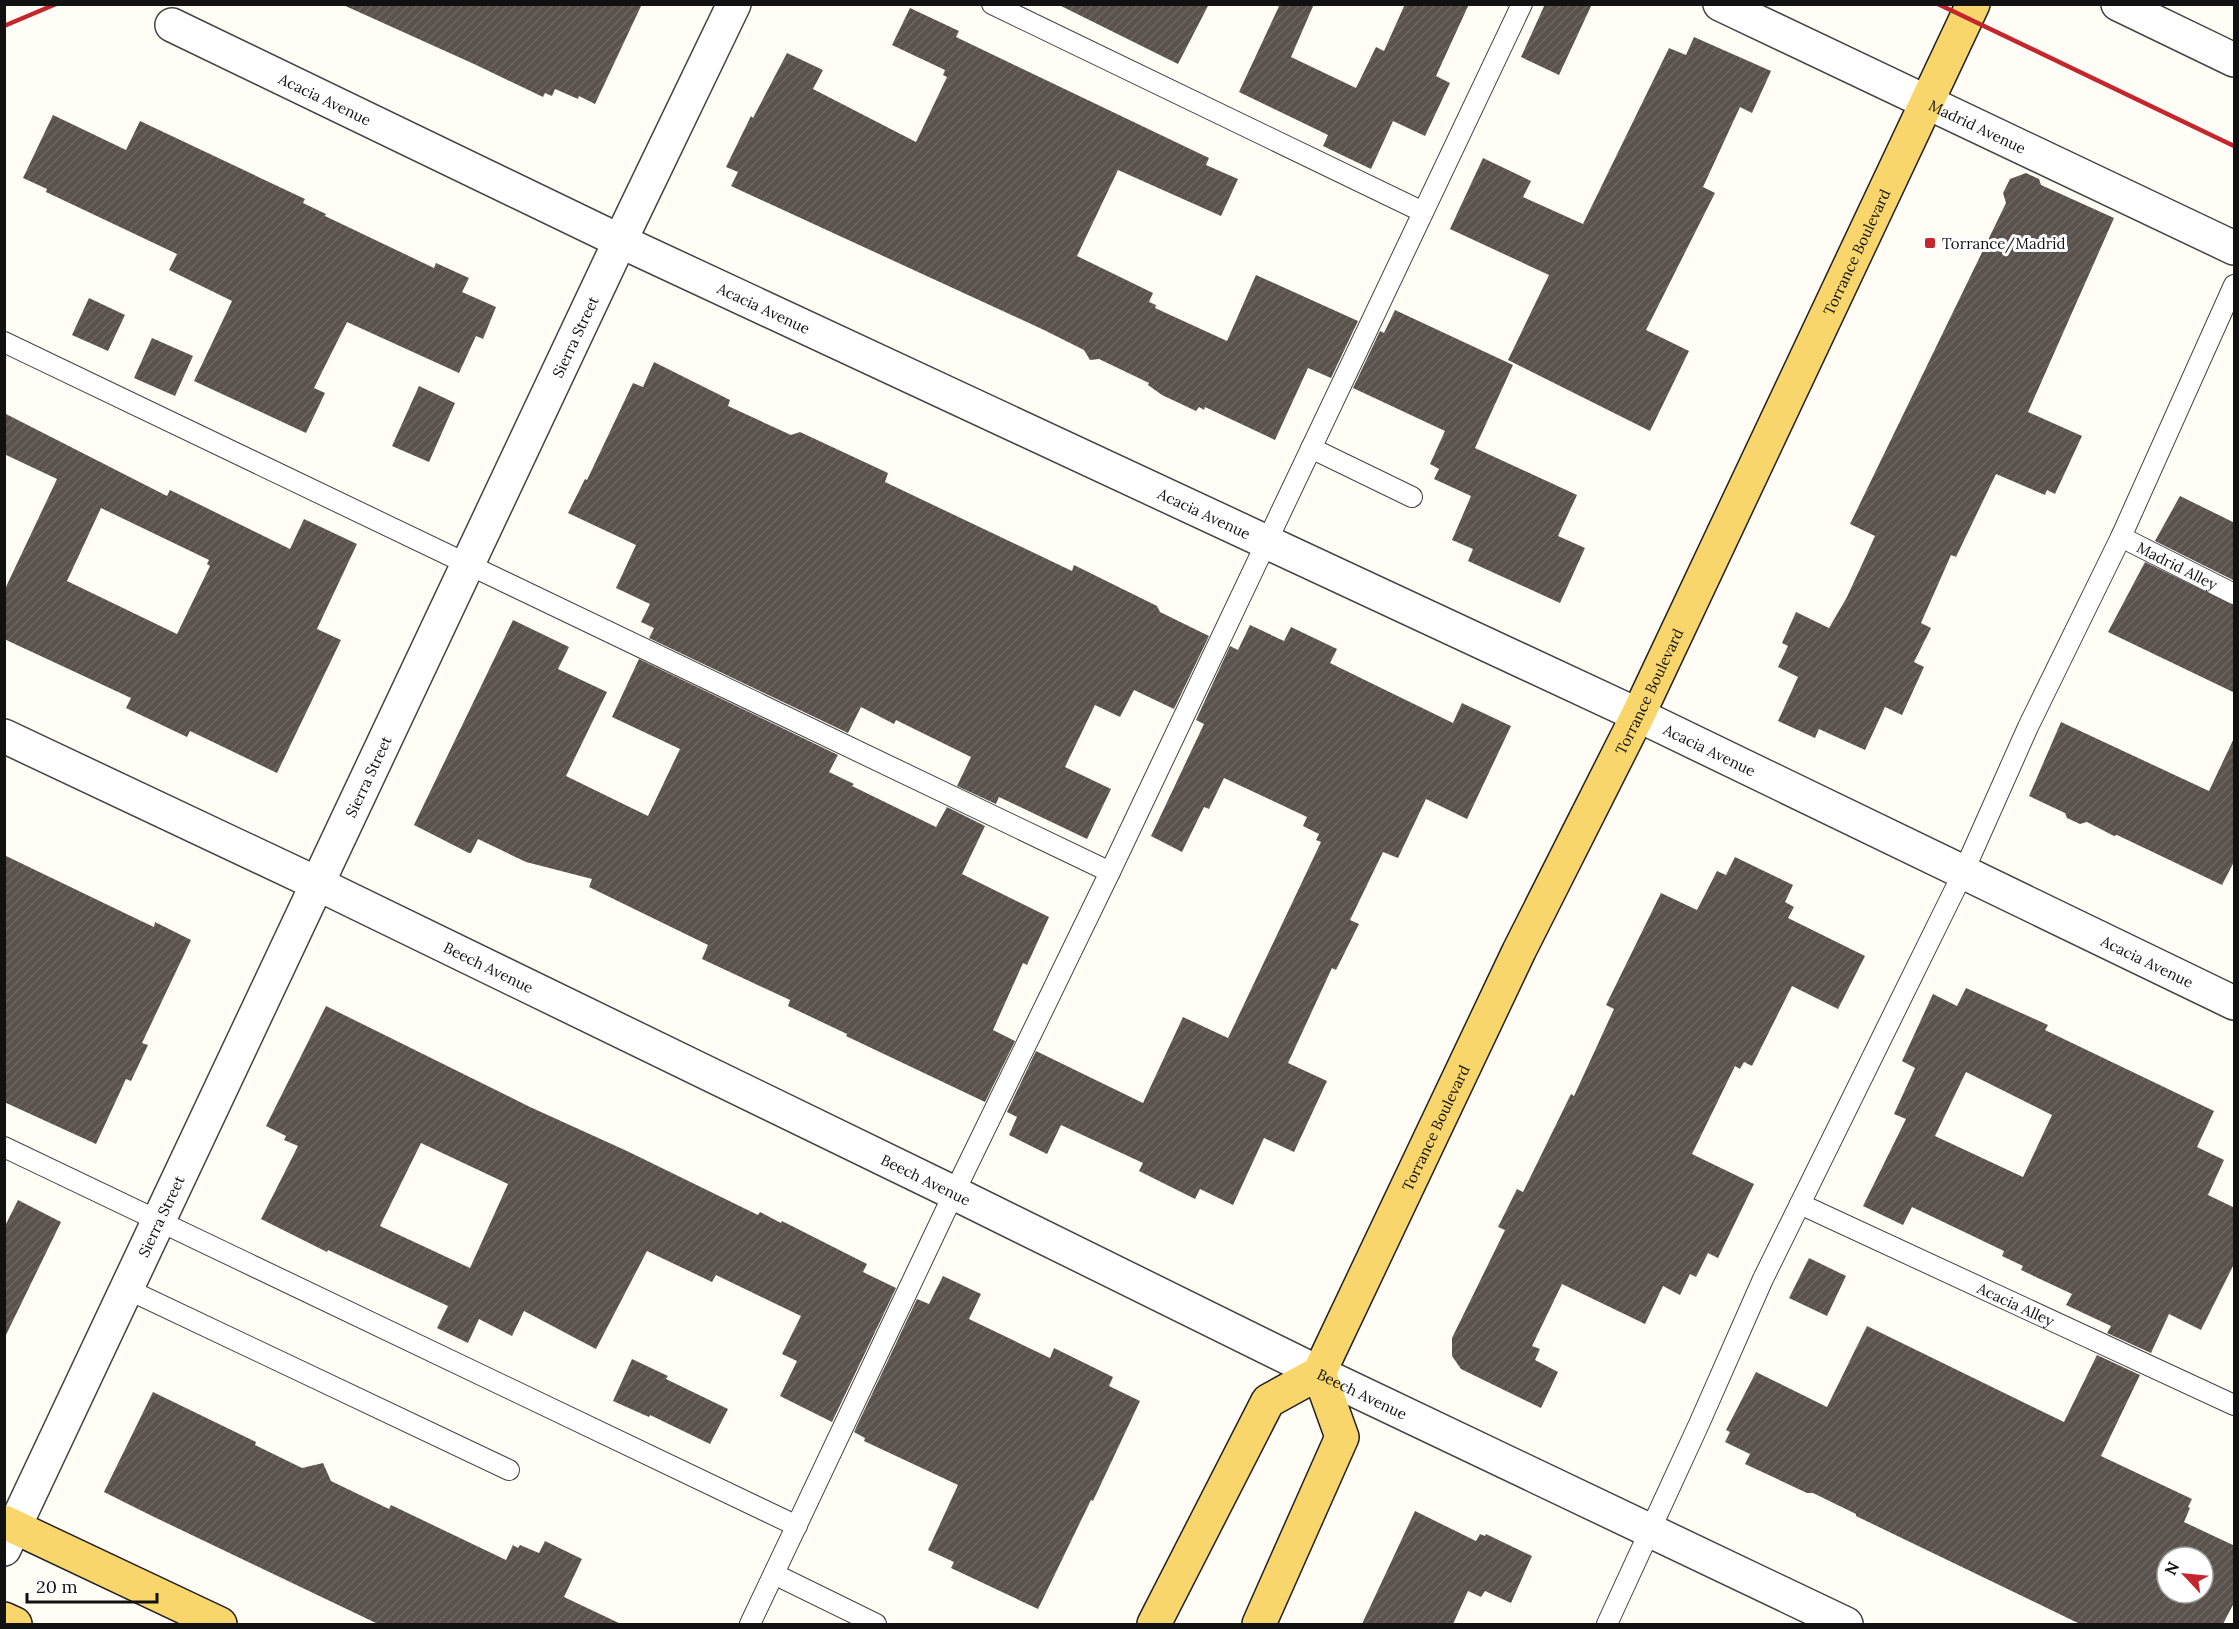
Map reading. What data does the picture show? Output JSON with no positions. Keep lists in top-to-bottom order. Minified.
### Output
{"streets":{"main road":["Torrance Boulevard"],"street":["Acacia Avenue","Madrid Avenue","Sierra Street","Beech Avenue"],"lane":["Madrid Alley","Acacia Alley"]},"crossings":[["Acacia Avenue","Torrance Boulevard"],["Acacia Avenue","Sierra Street"],["Madrid Avenue","Torrance Boulevard"],["Torrance Boulevard","Beech Avenue"],["Sierra Street","Beech Avenue"]],"places":{"transit":["Torrance/Madrid"]},"scale_bar":"20 m","north":"top left"}
